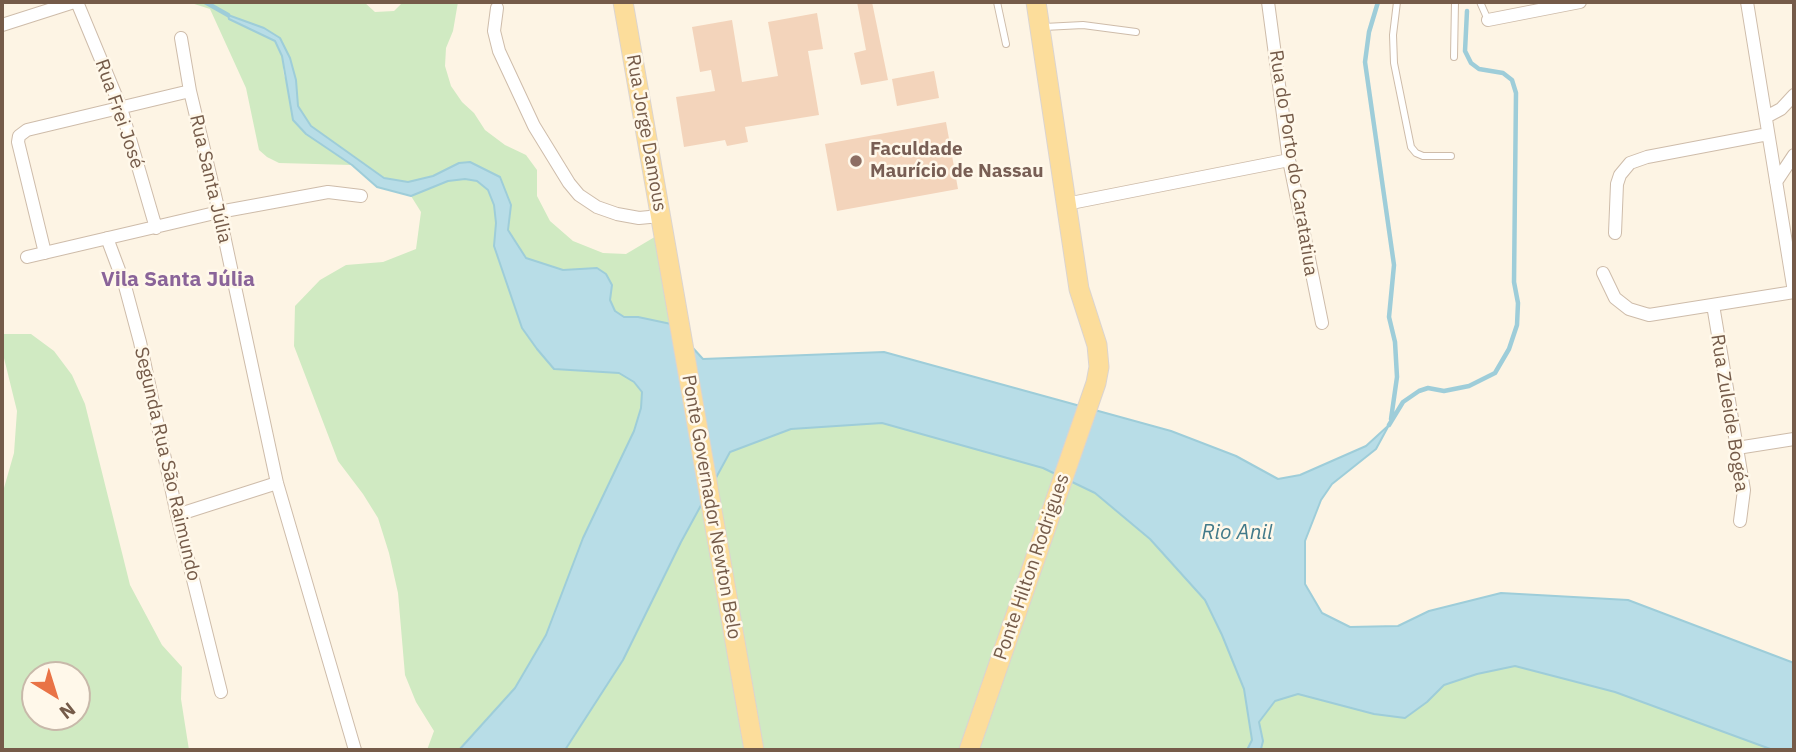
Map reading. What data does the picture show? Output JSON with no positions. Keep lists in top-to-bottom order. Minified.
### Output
{"streets":{"main road":["Rua Jorge Damous","Ponte Governador Newton Belo","Ponte Hilton Rodrigues"],"street":["Rua Frei José","Rua do Porto do Caratatiua","Rua Santa Júlia","Rua Zuleide Bogéa","Segunda Rua São Raimundo"]},"crossings":[["Rua Jorge Damous","Ponte Governador Newton Belo"]],"districts":["Vila Santa Júlia"],"water":["Rio Anil"],"places":["Faculdade Maurício de Nassau"],"north":"bottom right"}
